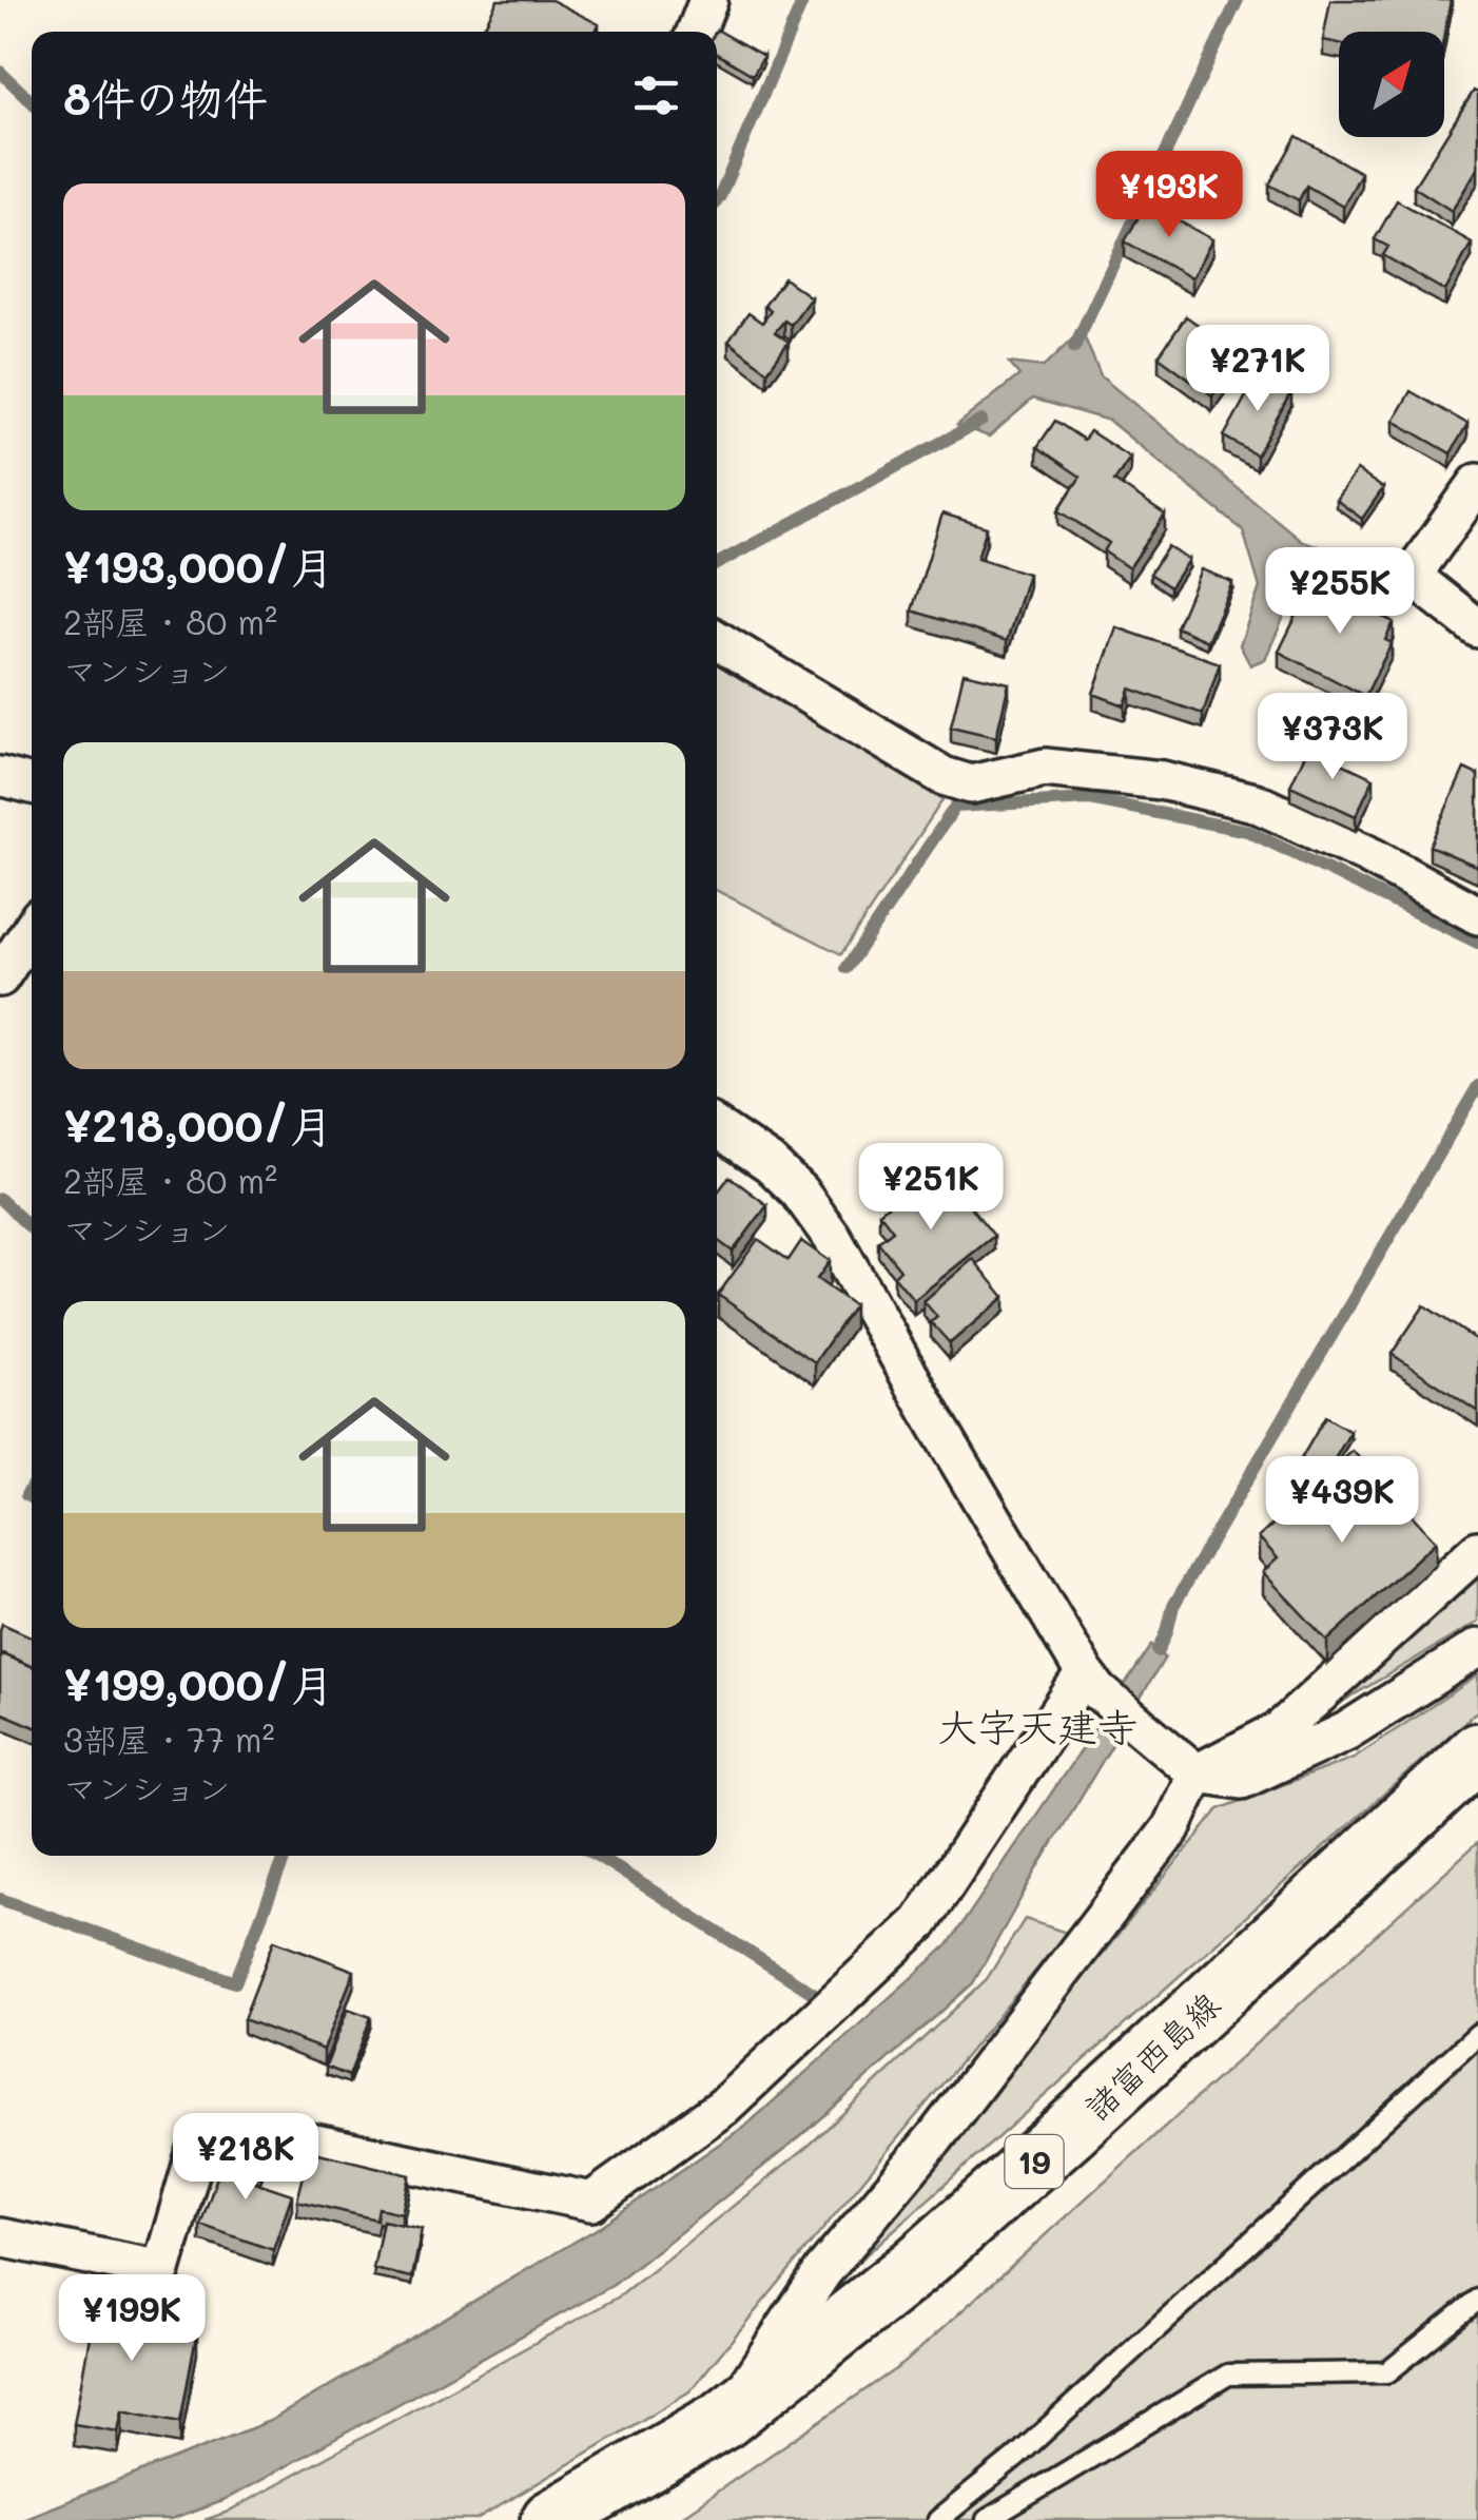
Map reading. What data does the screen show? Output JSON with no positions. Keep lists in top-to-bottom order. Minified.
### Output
{"streets":{"main road":["諸富西島線","19"]},"districts":["大字天建寺"],"north":"top right","page":{"heading":"8件の物件","price":["¥193K","¥271K","¥255K","¥373K","¥251K","¥439K","¥218K","¥199K"],"list":[{"name":"¥193,000/月","note":"2部屋 · 80 m² · マンション"},{"name":"¥218,000/月","note":"2部屋 · 80 m² · マンション"},{"name":"¥199,000/月","note":"3部屋 · 77 m² · マンション"}]}}
